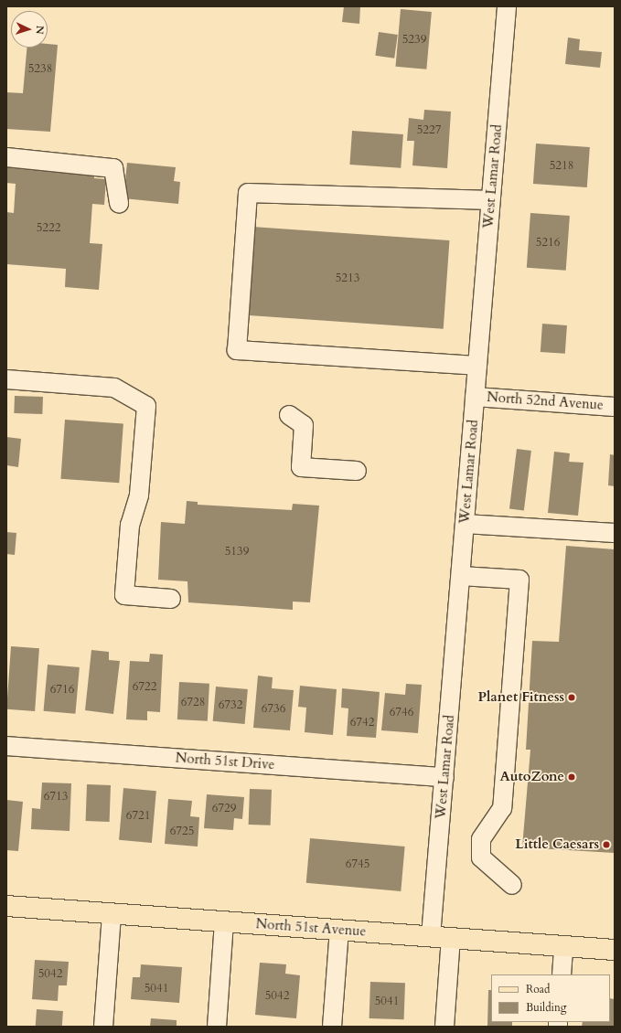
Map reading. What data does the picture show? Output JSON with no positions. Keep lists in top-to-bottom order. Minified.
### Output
{"streets":{"main road":["North 51st Avenue"],"street":["West Lamar Road","North 52nd Avenue","North 51st Drive"]},"crossings":[["West Lamar Road","North 52nd Avenue"],["West Lamar Road","North 51st Drive"],["West Lamar Road","North 51st Avenue"]],"places":["Planet Fitness","AutoZone","Little Caesars"],"house_numbers":["5239","5238","5227","5218","5222","5216","5213","5139","6722","6716","6728","6732","6736","6746","6742","6713","6729","6721","6725","6745","5042","5041","5042","5041"],"legend":["Road","Building"],"north":"right"}
